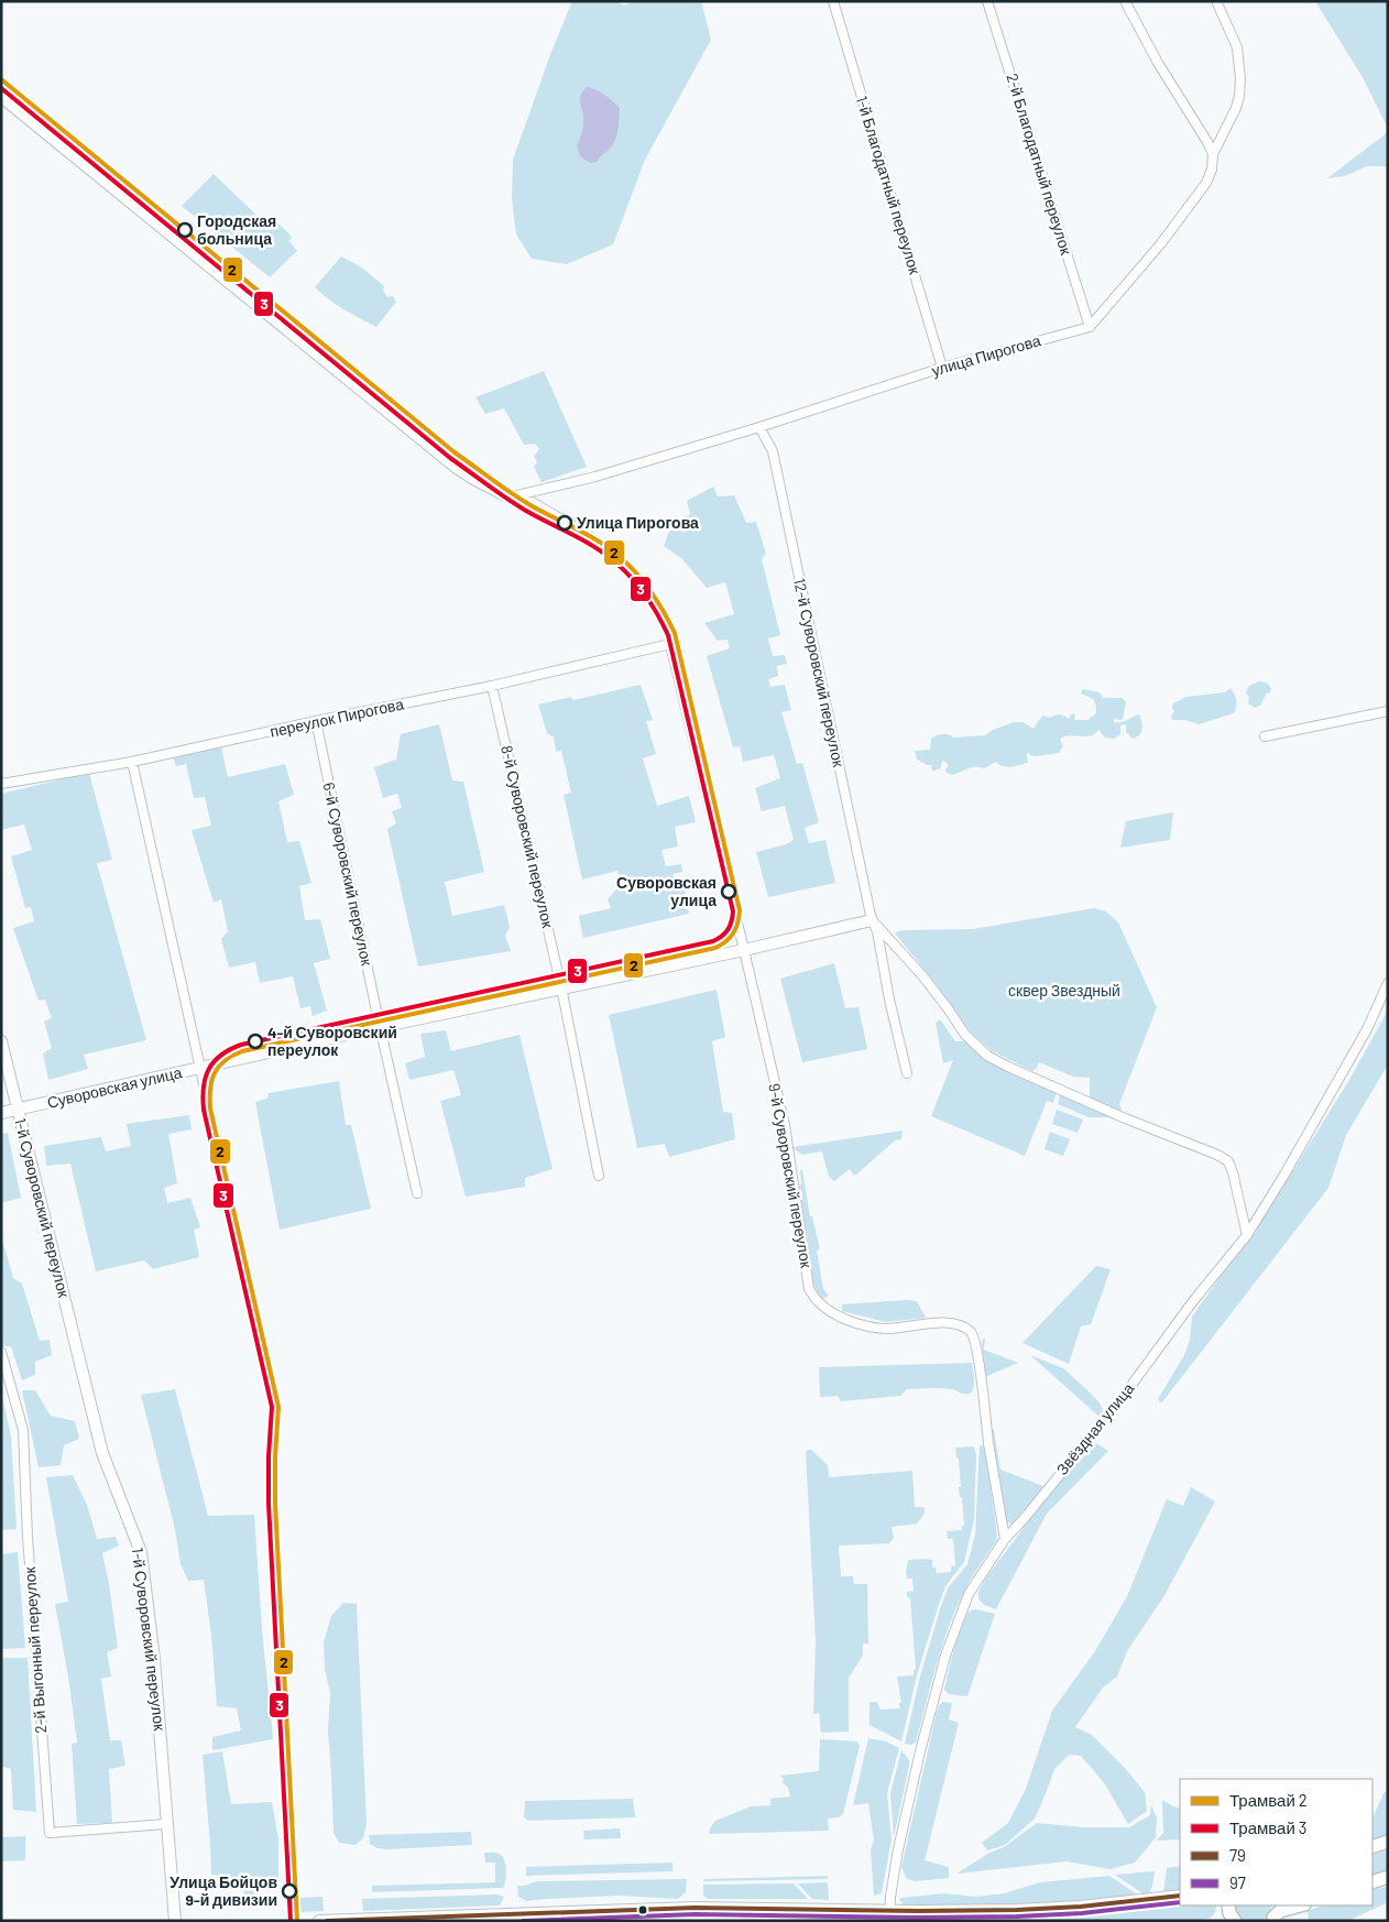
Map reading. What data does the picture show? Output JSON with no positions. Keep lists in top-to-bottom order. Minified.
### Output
{"streets":{"street":["2-й Благодатный переулок","1-й Благодатный переулок","улица Пирогова","12-й Суворовский переулок","переулок Пирогова","8-й Суворовский переулок","6-й Суворовский переулок","Суворовская улица","9-й Суворовский переулок","1-й Суворовский переулок","Звёздная улица","2-й Выгонный переулок"]},"crossings":[["2-й Благодатный переулок","улица Пирогова"],["1-й Благодатный переулок","улица Пирогова"],["улица Пирогова","12-й Суворовский переулок"],["12-й Суворовский переулок","Суворовская улица"],["переулок Пирогова","8-й Суворовский переулок"],["переулок Пирогова","6-й Суворовский переулок"],["переулок Пирогова","9-й Суворовский переулок"],["8-й Суворовский переулок","Суворовская улица"],["6-й Суворовский переулок","Суворовская улица"],["Суворовская улица","9-й Суворовский переулок"],["Суворовская улица","1-й Суворовский переулок"],["9-й Суворовский переулок","Звёздная улица"],["1-й Суворовский переулок","2-й Выгонный переулок"]],"parks":["сквер Звездный"],"places":["Городская больница","Улица Пирогова","Суворовская улица","4-й Суворовский переулок","Улица Бойцов 9-й дивизии"],"lines":["tram line 2","tram line 3","transit line 79","transit line 97"],"legend":["Трамвай 2","Трамвай 3","79","97"]}
